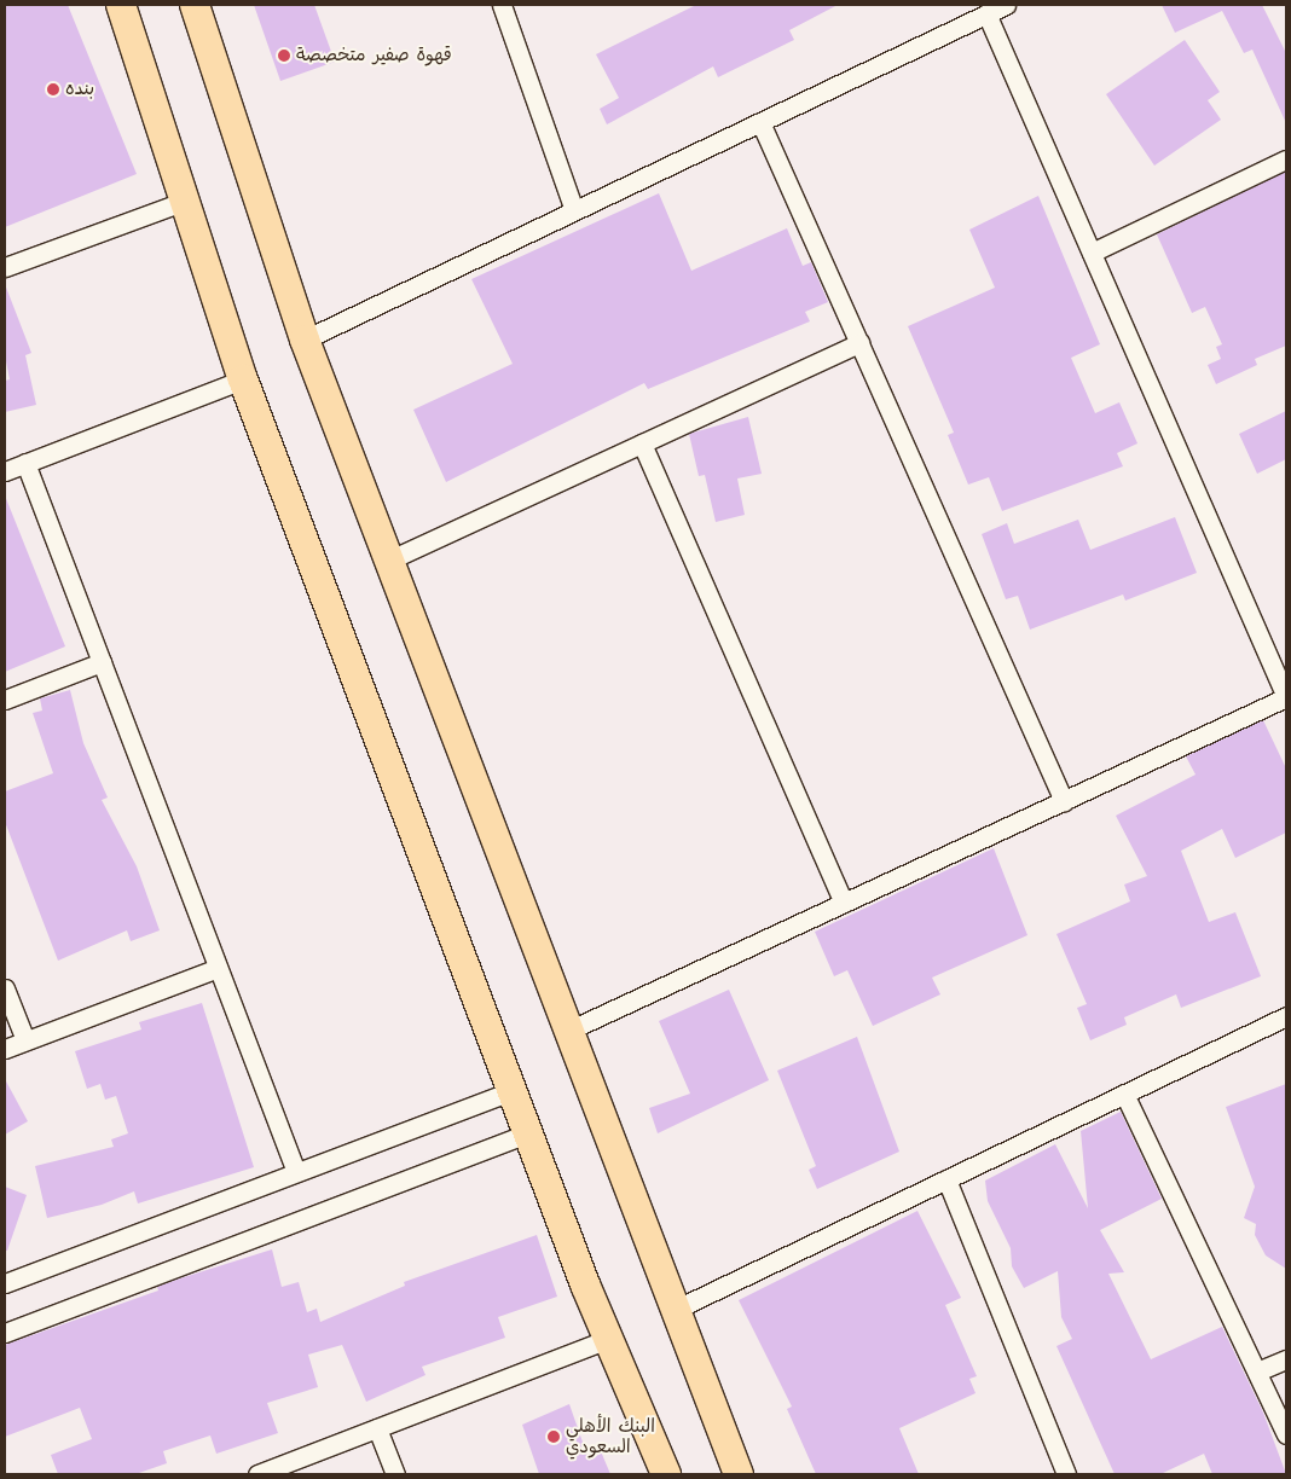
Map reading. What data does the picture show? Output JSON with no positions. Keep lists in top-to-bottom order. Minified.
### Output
{"places":["قهوة صفير متخصصة","بنده","البنك الأهلي السعودي"]}
